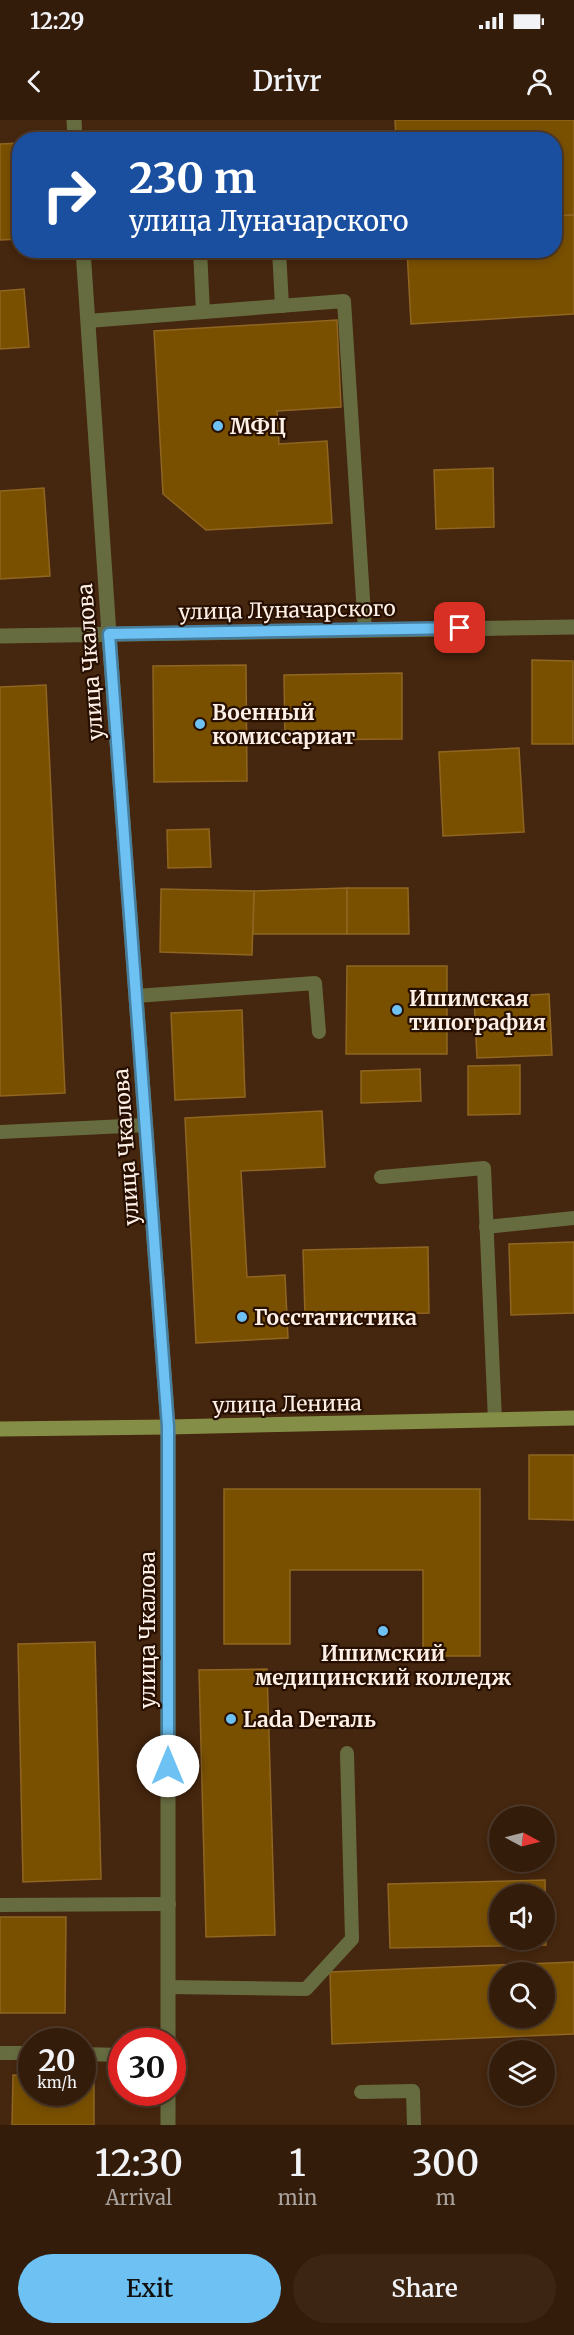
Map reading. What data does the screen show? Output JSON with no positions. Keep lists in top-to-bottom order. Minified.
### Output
{"streets":{"street":["улица Луначарского","улица Чкалова","улица Ленина"]},"crossings":[["улица Луначарского","улица Чкалова"],["улица Чкалова","улица Ленина"]],"places":["МФЦ","Военный комиссариат","Ишимская типография","Госстатистика","Ишимский медицинский колледж","Lada Dеталь"],"north":"right","page":{"status":"12:29","header":"Drivr","turn":["230 m","улица Луначарского"],"speed":"20 km/h","limit":"30","eta":["12:30","Arrival","1","min","300","m"],"buttons":["Exit","Share"]}}
